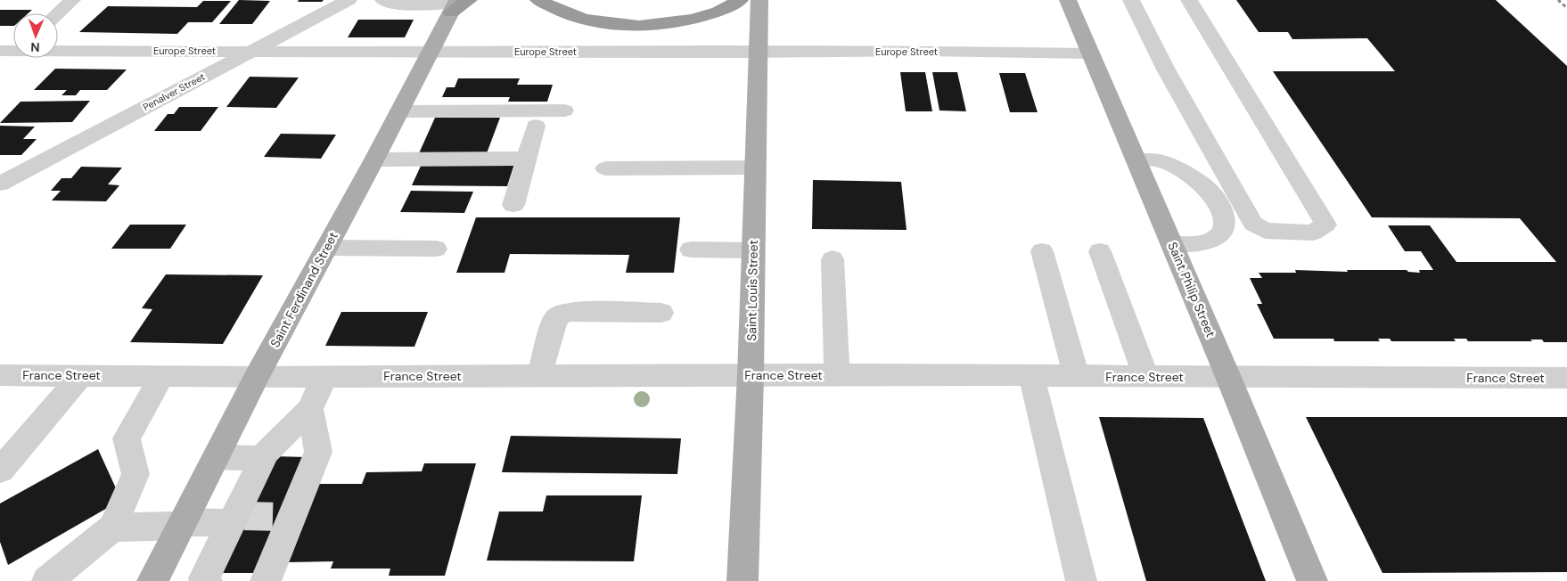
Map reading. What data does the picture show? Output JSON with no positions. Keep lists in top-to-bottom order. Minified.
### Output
{"streets":{"main road":["Saint Ferdinand Street","Saint Philip Street","Saint Louis Street"],"street":["Europe Street","Penalver Street","France Street"]},"crossings":[["Europe Street","Penalver Street"],["Europe Street","Saint Ferdinand Street"],["Europe Street","Saint Philip Street"],["Europe Street","Saint Louis Street"],["Saint Ferdinand Street","France Street"],["Saint Philip Street","France Street"],["Saint Louis Street","France Street"]],"north":"bottom"}
